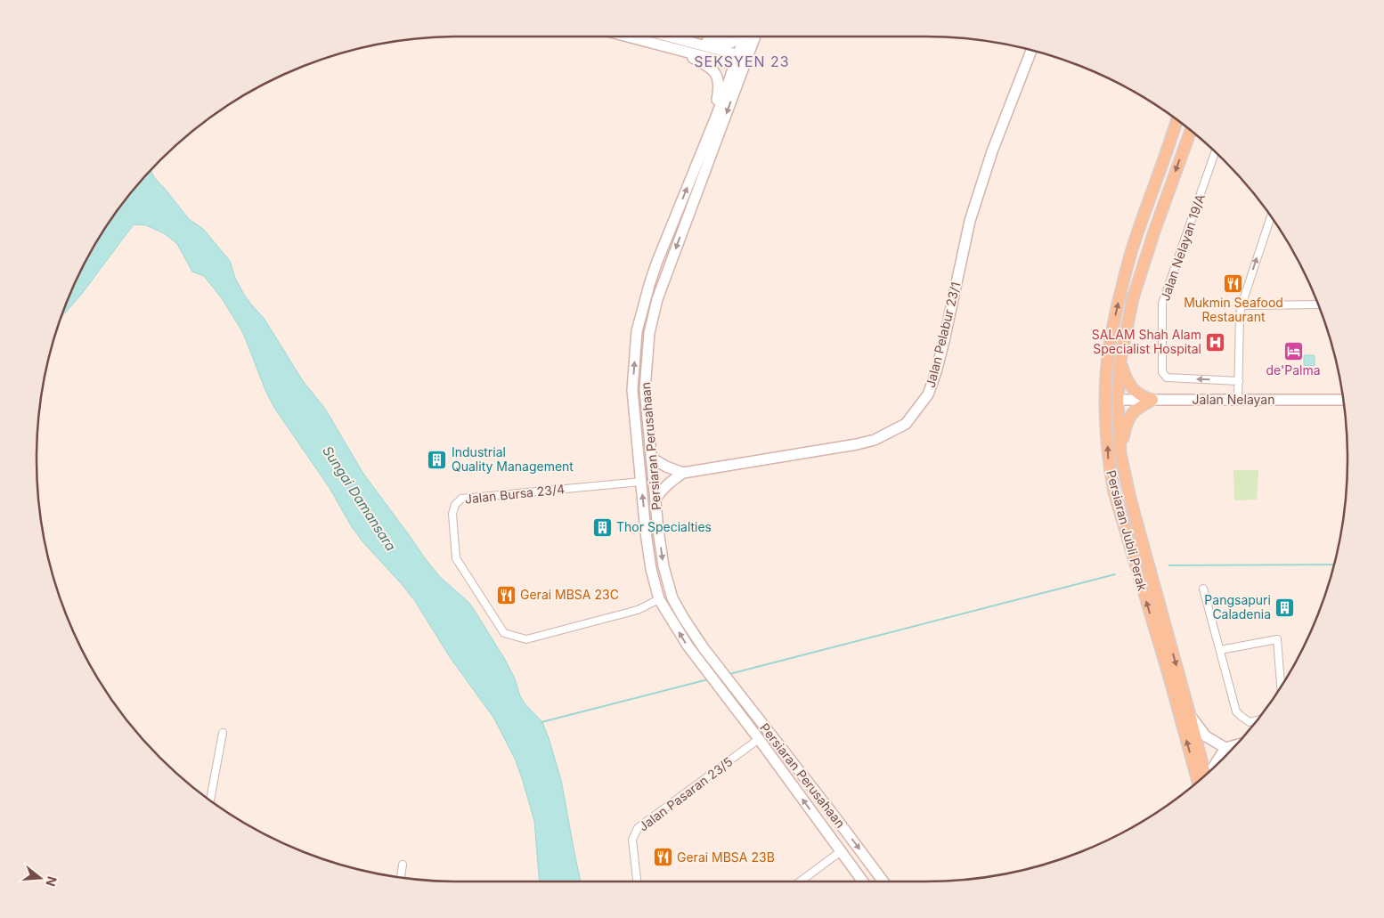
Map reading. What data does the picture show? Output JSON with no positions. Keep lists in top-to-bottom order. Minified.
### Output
{"streets":{"main road":["Jalan Pelabur 23/1","Jalan Nelayan","Persiaran Perusahaan","Persiaran Jubli Perak"],"street":["Jalan Nelayan 19/A","Jalan Bursa 23/4","Jalan Pasaran 23/5"]},"crossings":[["Jalan Pelabur 23/1","Persiaran Perusahaan"],["Jalan Nelayan","Persiaran Jubli Perak"],["Persiaran Perusahaan","Jalan Bursa 23/4"],["Persiaran Perusahaan","Jalan Pasaran 23/5"]],"districts":["SEKSYEN 23"],"water":["Sungai Damansara"],"places":{"restaurant":["Mukmin Seafood Restaurant","Gerai MBSA 23C","Gerai MBSA 23B"],"hospital":["SALAM Shah Alam Specialist Hospital"],"hotel":["de'Palma"],"building":["Industrial Quality Management","Thor Specialties","Pangsapuri Caladenia"]},"north":"right"}
